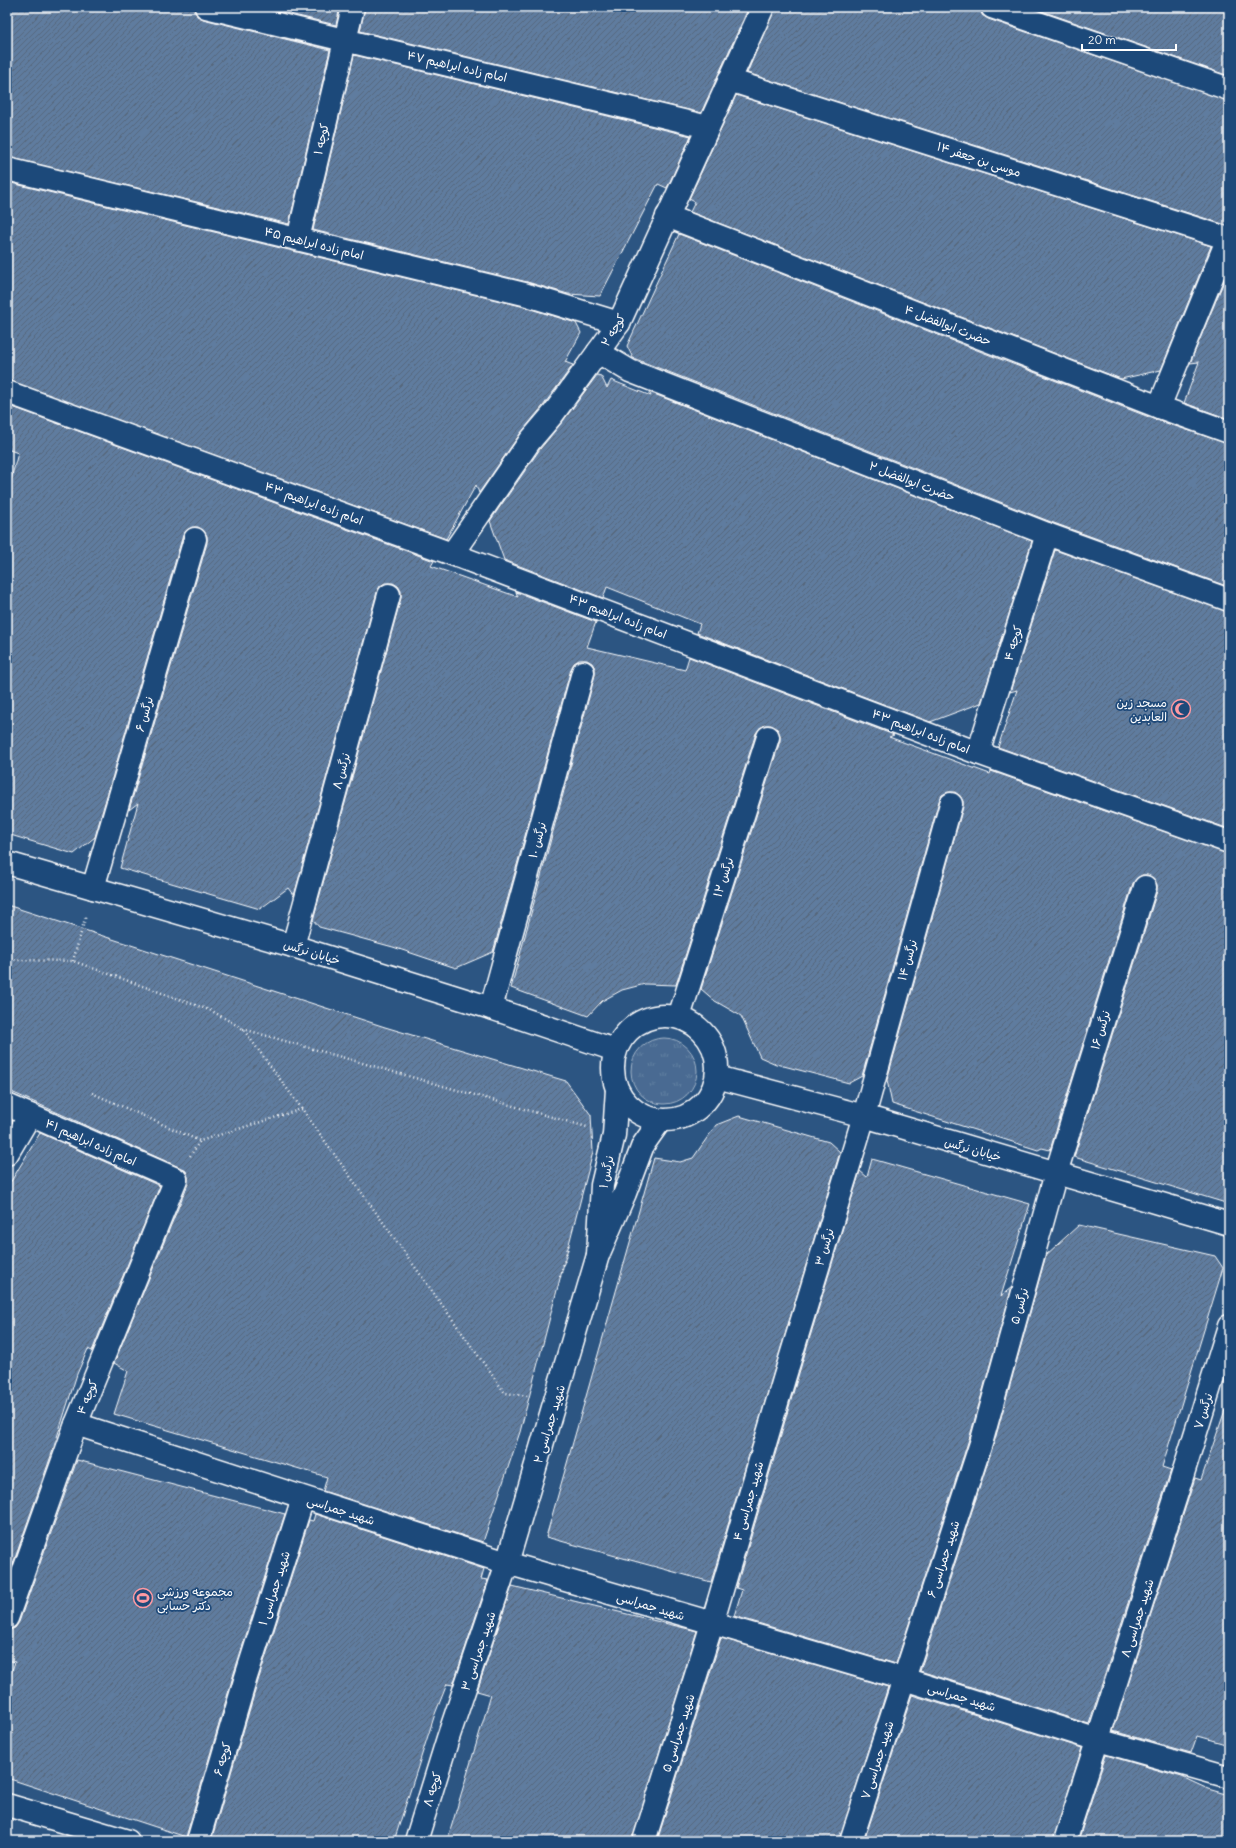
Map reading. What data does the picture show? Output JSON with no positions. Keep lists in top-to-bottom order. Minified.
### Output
{"streets":{"street":["امام زاده ابراهیم ۴۷","کوچه ۱","موسی بن جعفر ۱۴","امام زاده ابراهیم ۴۵","حضرت ابوالفضل ۴","کوچه ۲","حضرت ابوالفضل ۲","امام زاده ابراهیم ۴۳","کوچه ۴","نرگس ۶","نرگس ۸","نرگس ۱۰","نرگس ۱۲","خیابان نرگس","نرگس ۱۴","نرگس ۱۶","امام زاده ابراهیم ۴۱","نرگس ۱","نرگس ۳","نرگس ۵","نرگس ۷","شهید جمراسی ۲","شهید جمراسی ۴","شهید جمراسی","شهید جمراسی ۶","شهید جمراسی ۱","شهید جمراسی ۸","شهید جمراسی ۳","شهید جمراسی ۵","کوچه ۶","شهید جمراسی ۷","کوچه ۸"]},"crossings":[["امام زاده ابراهیم ۴۷","کوچه ۱"],["امام زاده ابراهیم ۴۷","کوچه ۲"],["کوچه ۱","امام زاده ابراهیم ۴۵"],["موسی بن جعفر ۱۴","کوچه ۲"],["امام زاده ابراهیم ۴۵","کوچه ۲"],["حضرت ابوالفضل ۴","کوچه ۲"],["کوچه ۲","حضرت ابوالفضل ۲"],["کوچه ۲","امام زاده ابراهیم ۴۳"],["حضرت ابوالفضل ۲","کوچه ۴"],["امام زاده ابراهیم ۴۳","کوچه ۴"],["کوچه ۴","امام زاده ابراهیم ۴۱"],["کوچه ۴","شهید جمراسی"],["نرگس ۶","خیابان نرگس"],["نرگس ۸","خیابان نرگس"],["نرگس ۱۰","خیابان نرگس"],["نرگس ۱۲","خیابان نرگس"],["نرگس ۱۲","نرگس ۱"],["خیابان نرگس","نرگس ۱۴"],["خیابان نرگس","نرگس ۱۶"],["خیابان نرگس","نرگس ۱"],["خیابان نرگس","نرگس ۳"],["خیابان نرگس","نرگس ۵"],["نرگس ۱۴","نرگس ۳"],["نرگس ۱۶","نرگس ۵"],["نرگس ۱","شهید جمراسی ۲"],["نرگس ۳","شهید جمراسی ۴"],["نرگس ۵","شهید جمراسی ۶"],["نرگس ۷","شهید جمراسی ۸"],["شهید جمراسی ۲","شهید جمراسی"],["شهید جمراسی ۲","شهید جمراسی ۳"],["شهید جمراسی ۴","شهید جمراسی"],["شهید جمراسی ۴","شهید جمراسی ۵"],["شهید جمراسی","شهید جمراسی ۶"],["شهید جمراسی","شهید جمراسی ۱"],["شهید جمراسی","شهید جمراسی ۸"],["شهید جمراسی","شهید جمراسی ۳"],["شهید جمراسی","شهید جمراسی ۵"],["شهید جمراسی","شهید جمراسی ۷"],["شهید جمراسی ۶","شهید جمراسی ۷"],["شهید جمراسی ۱","کوچه ۶"],["شهید جمراسی ۳","کوچه ۸"]],"places":{"mosque":["مسجد زین العابدین"],"sports":["مجموعه ورزشی دکتر حسابی"]},"scale_bar":"20 m"}
